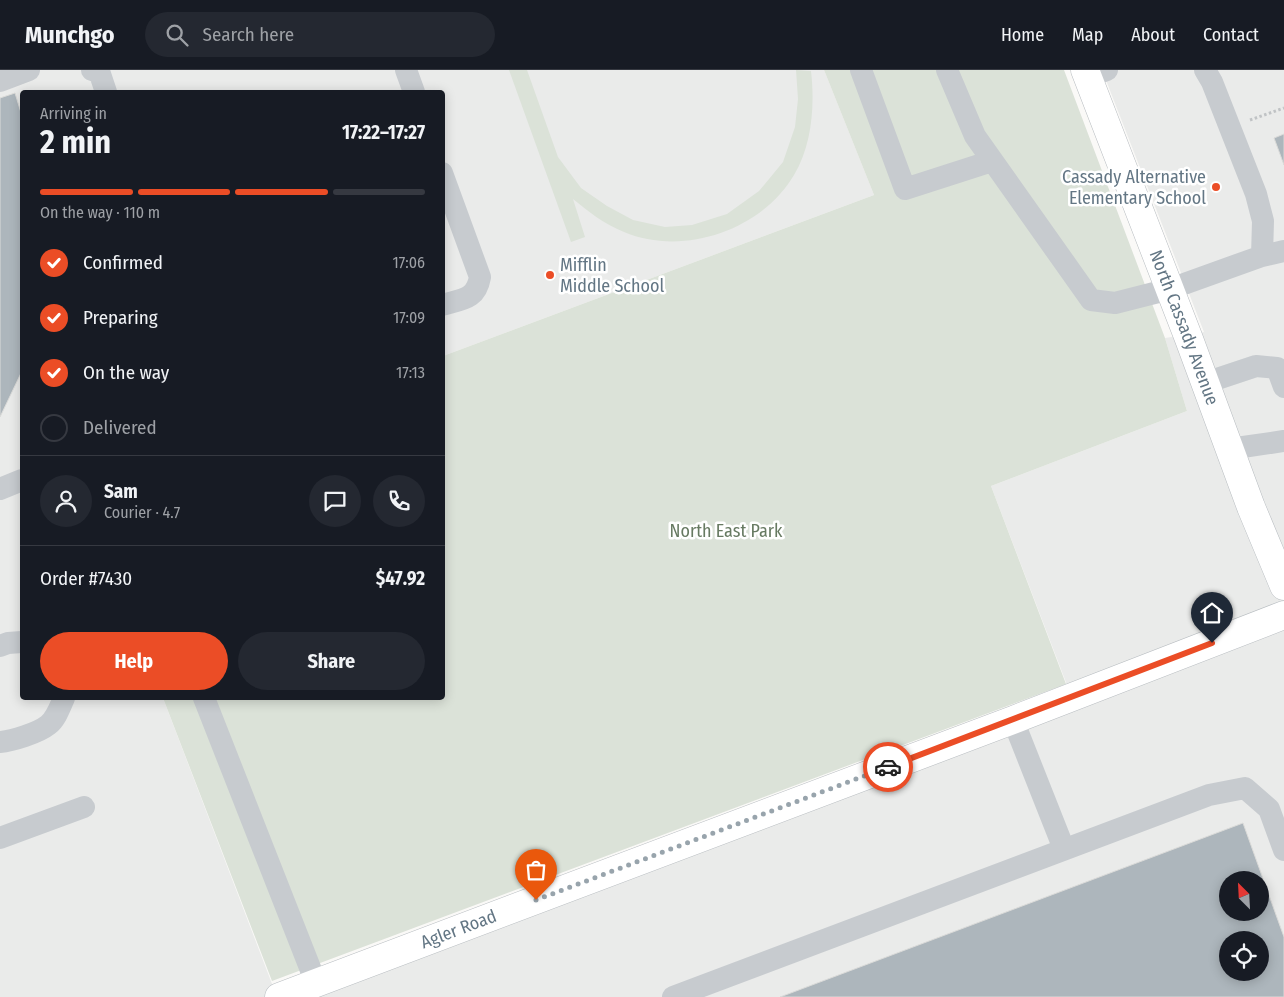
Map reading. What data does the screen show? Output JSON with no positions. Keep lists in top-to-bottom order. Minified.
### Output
{"streets":{"main road":["North Cassady Avenue","Agler Road"]},"parks":["North East Park"],"places":["Cassady Alternative Elementary School","Mifflin Middle School"],"north":"top left","page":{"header":"Munchgo","search":"Search here","nav":["Home","Map","About","Contact"],"heading":["2 min","Arriving in","17:22–17:27"],"panel":["Sam","Courier · 4.7","Order #7430","$47.92"],"bar":"On the way · 110 m","list":[["Confirmed","17:06"],["Preparing","17:09"],["On the way","17:13"],"Delivered"],"buttons":["Help","Share"]}}
